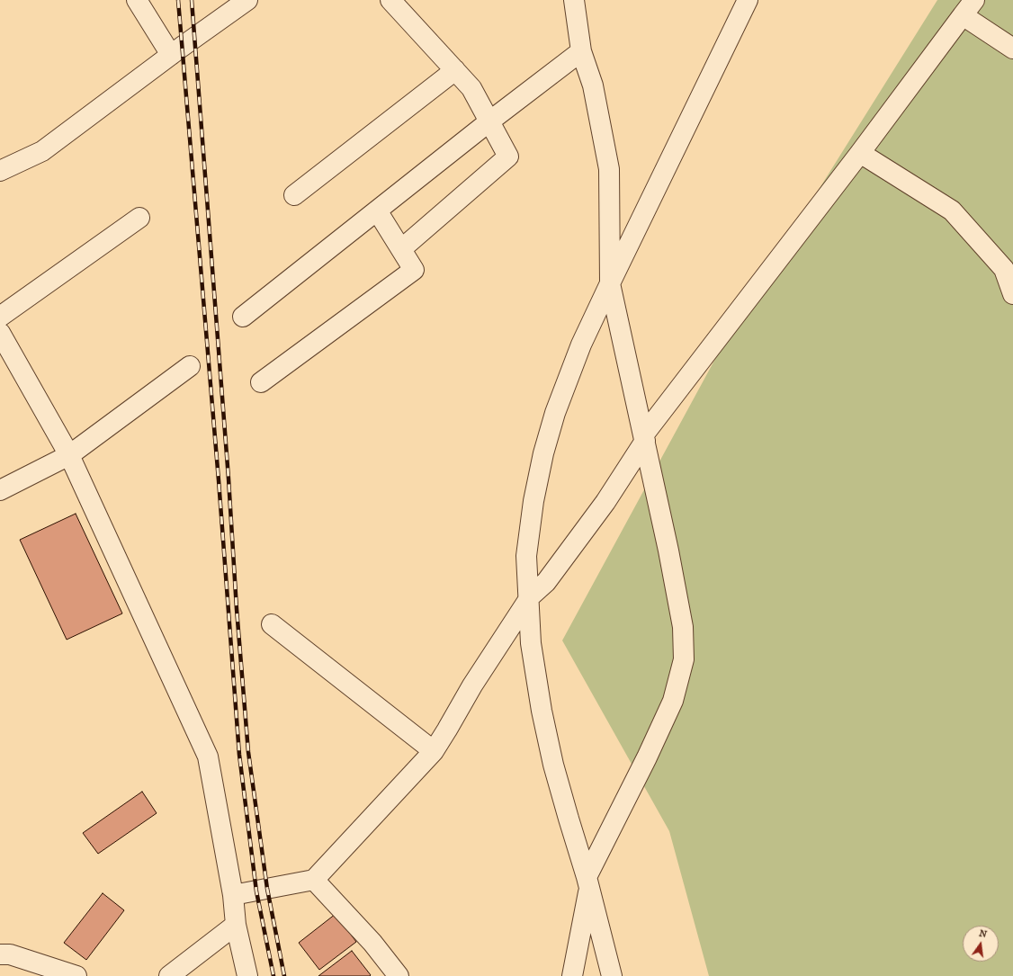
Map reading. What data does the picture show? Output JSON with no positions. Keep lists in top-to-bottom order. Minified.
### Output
{"north":"top"}
